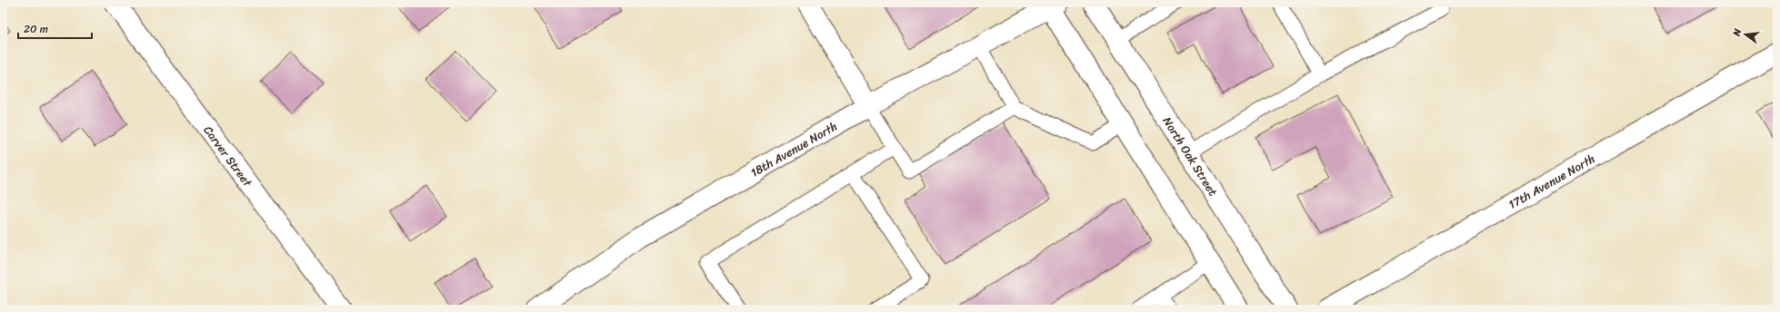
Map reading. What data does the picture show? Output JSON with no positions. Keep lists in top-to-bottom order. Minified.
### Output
{"streets":{"street":["18th Avenue North","Carver Street","North Oak Street","17th Avenue North"]},"scale_bar":"20 m","north":"left"}
